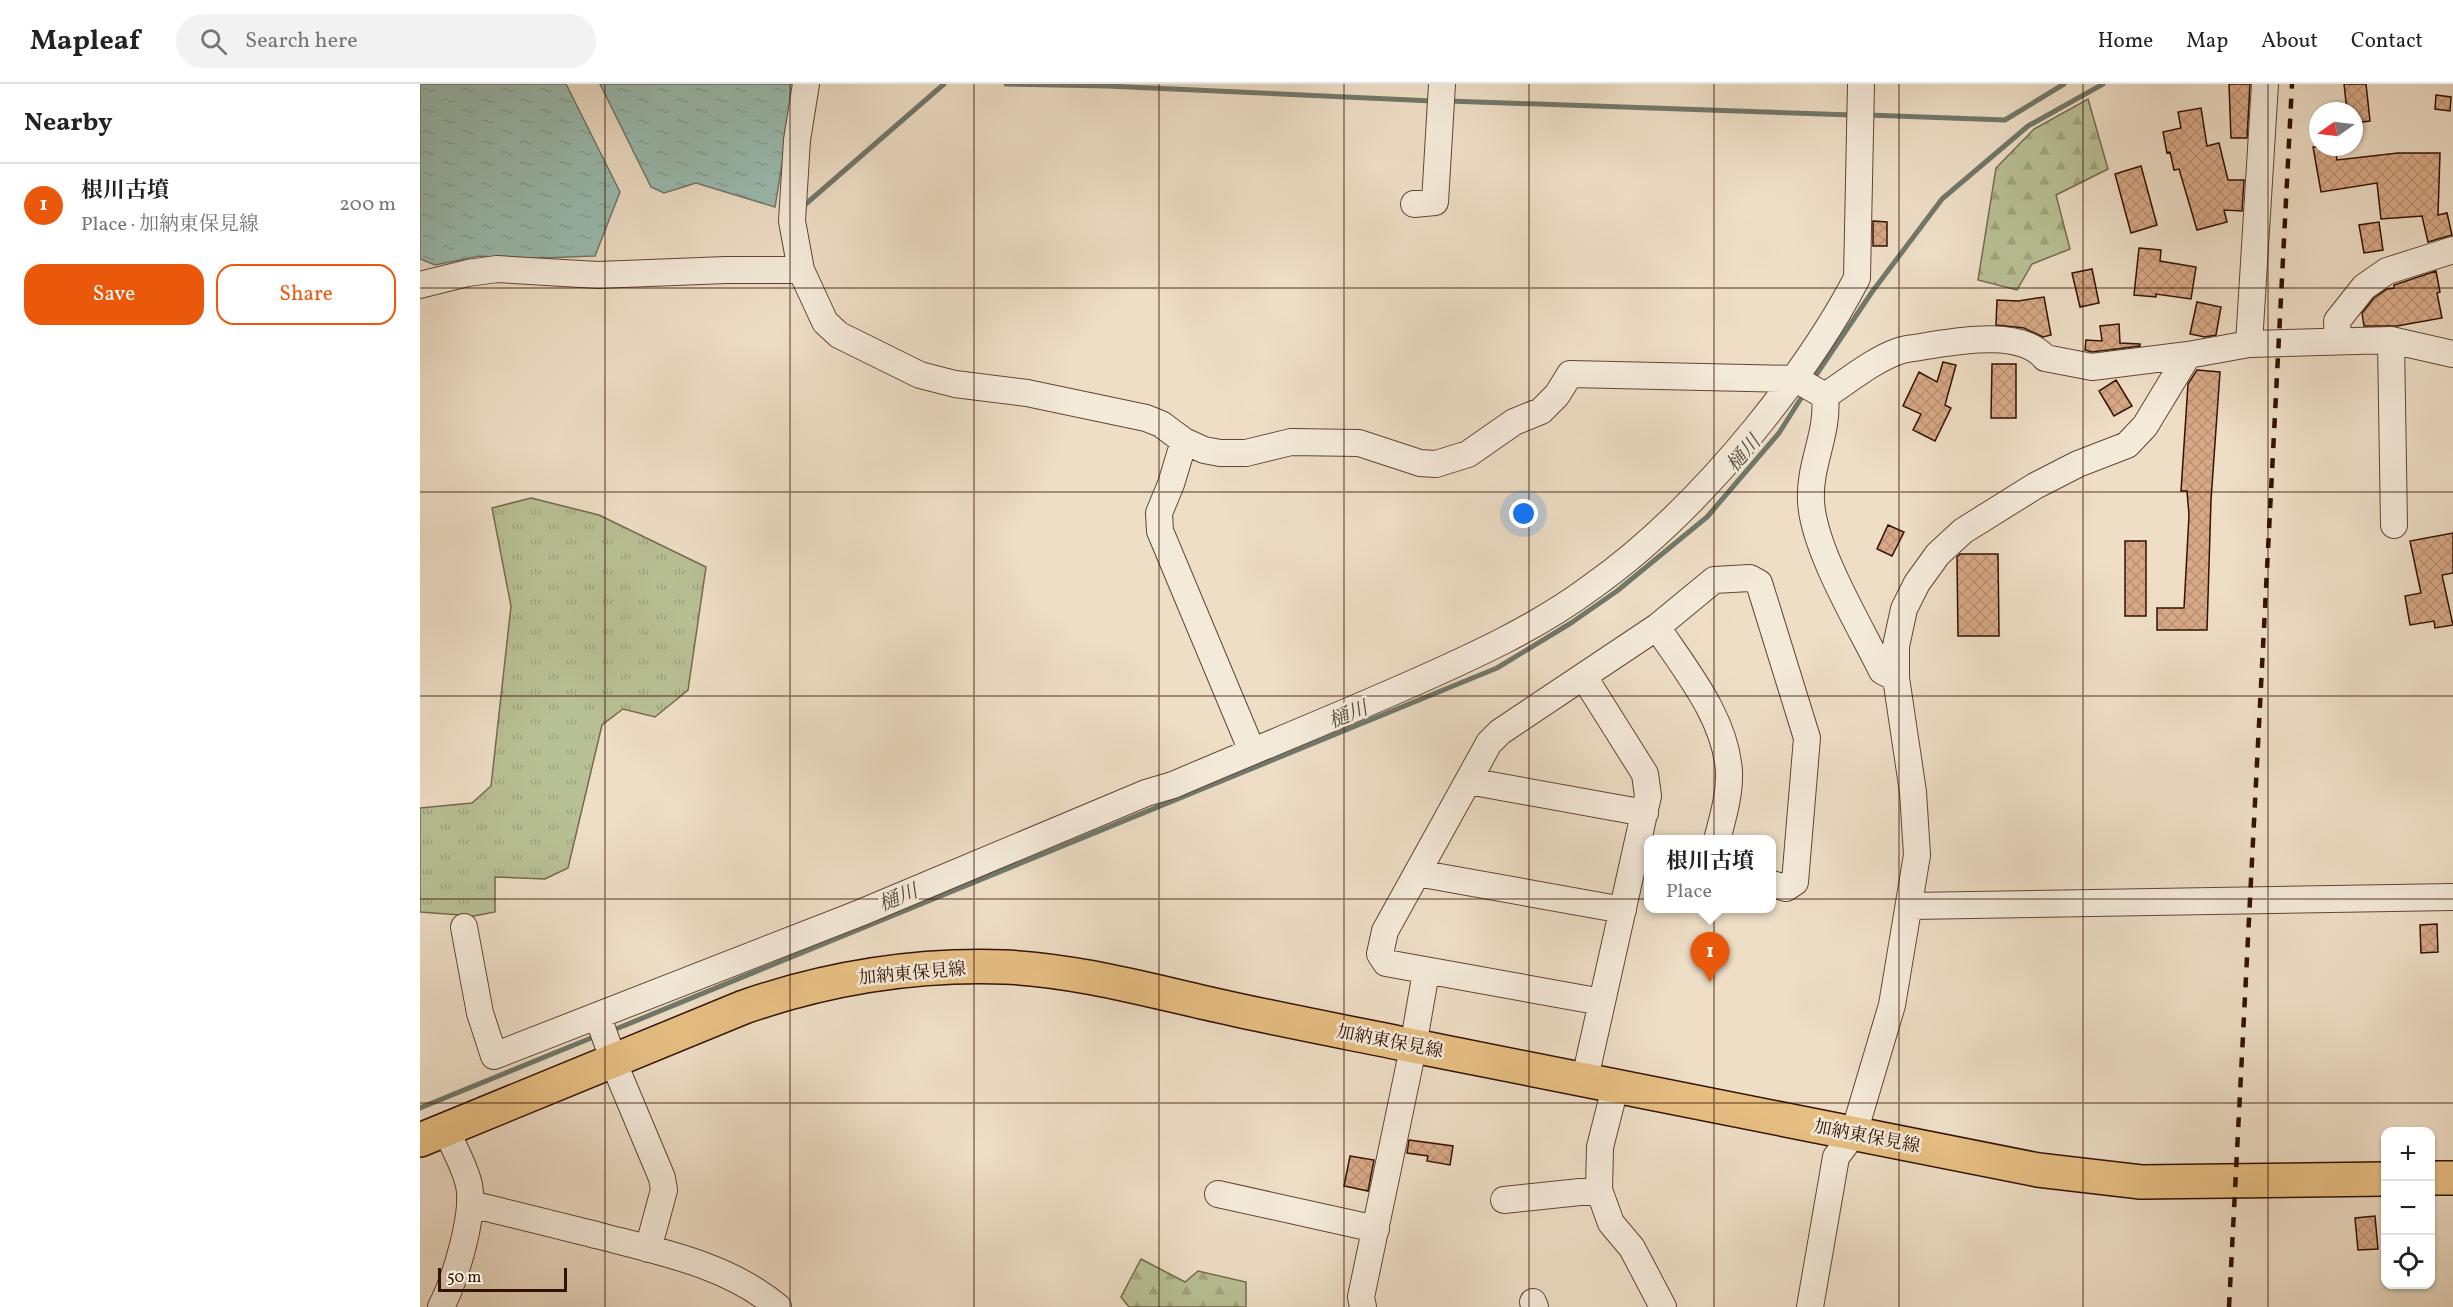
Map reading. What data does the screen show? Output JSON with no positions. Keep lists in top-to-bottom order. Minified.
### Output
{"streets":{"main road":["加納東保見線"]},"water":["樋川"],"scale_bar":"50 m","north":"left","page":{"header":"Mapleaf","search":"Search here","nav":["Home","Map","About","Contact"],"heading":"Nearby","list":[{"mark":"1","name":"根川古墳","note":"Place · 加納東保見線","value":"200 m"}],"buttons":["Save","Share"],"popup":["根川古墳","Place"],"pins":"1","map_buttons":["+","−"],"scale":"50 m"}}
